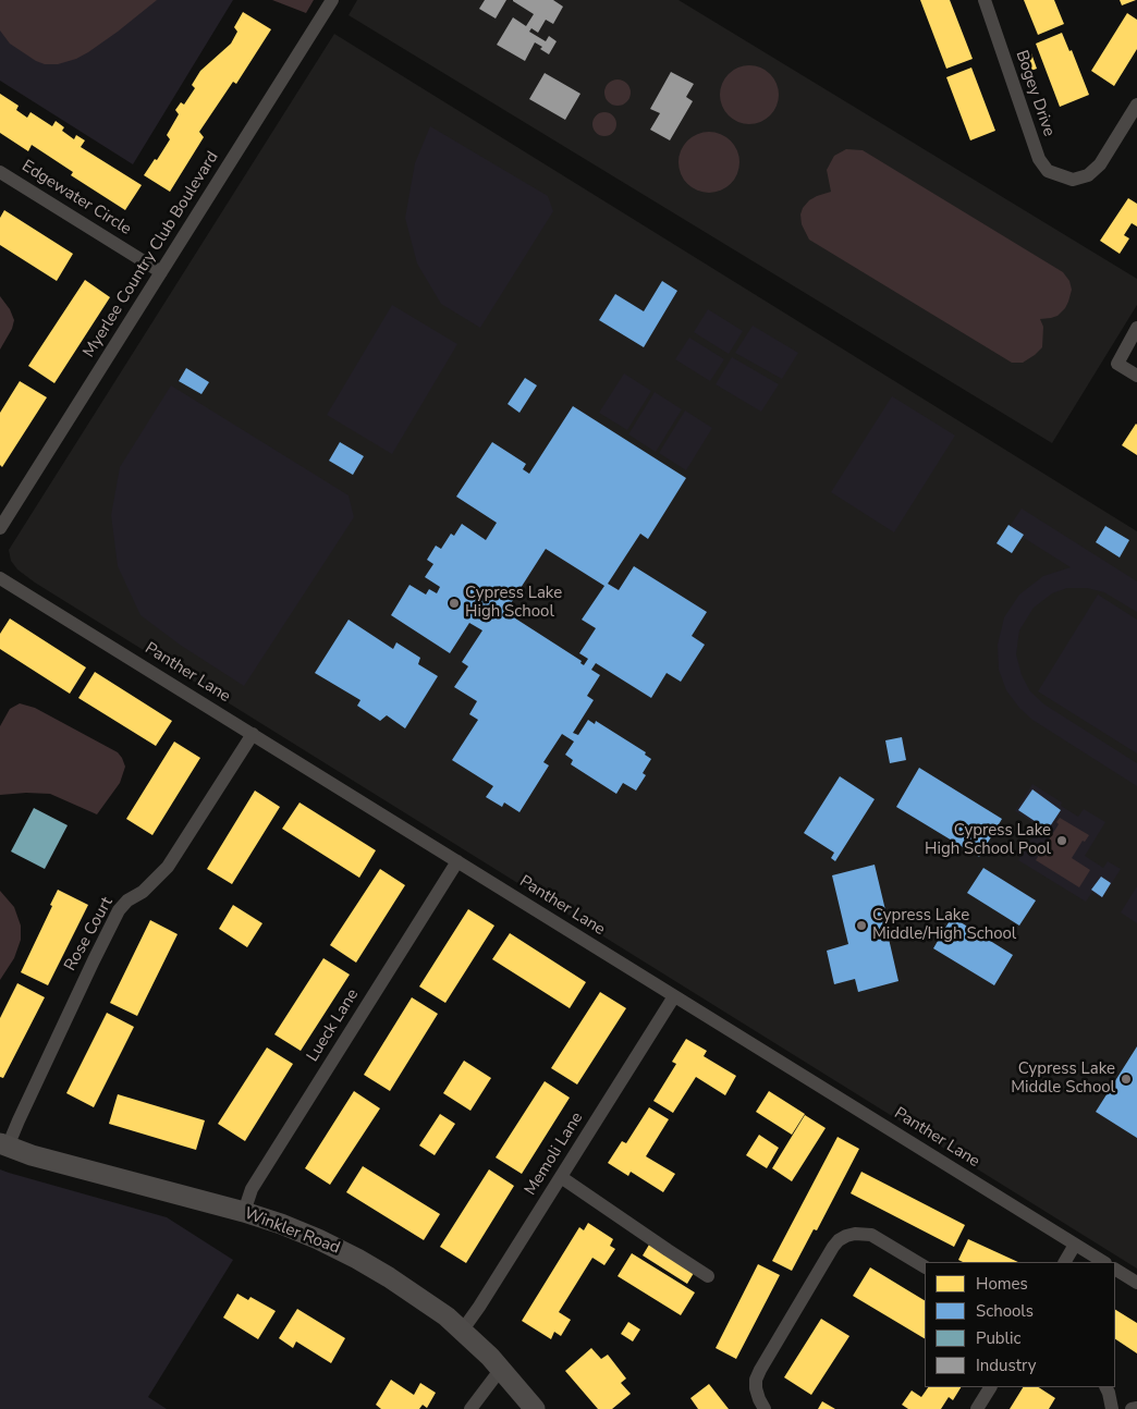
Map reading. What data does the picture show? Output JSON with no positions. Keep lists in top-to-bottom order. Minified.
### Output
{"streets":{"street":["Bogey Drive","Edgewater Circle","Myerlee Country Club Boulevard","Panther Lane","Rose Court","Lueck Lane","Memoli Lane","Winkler Road"]},"crossings":[["Edgewater Circle","Myerlee Country Club Boulevard"],["Panther Lane","Rose Court"],["Panther Lane","Lueck Lane"],["Panther Lane","Memoli Lane"],["Rose Court","Winkler Road"],["Lueck Lane","Winkler Road"],["Memoli Lane","Winkler Road"]],"places":["Cypress Lake High School","Cypress Lake High School Pool","Cypress Lake Middle/High School","Cypress Lake Middle School"],"legend":["Homes","Schools","Public","Industry"]}
